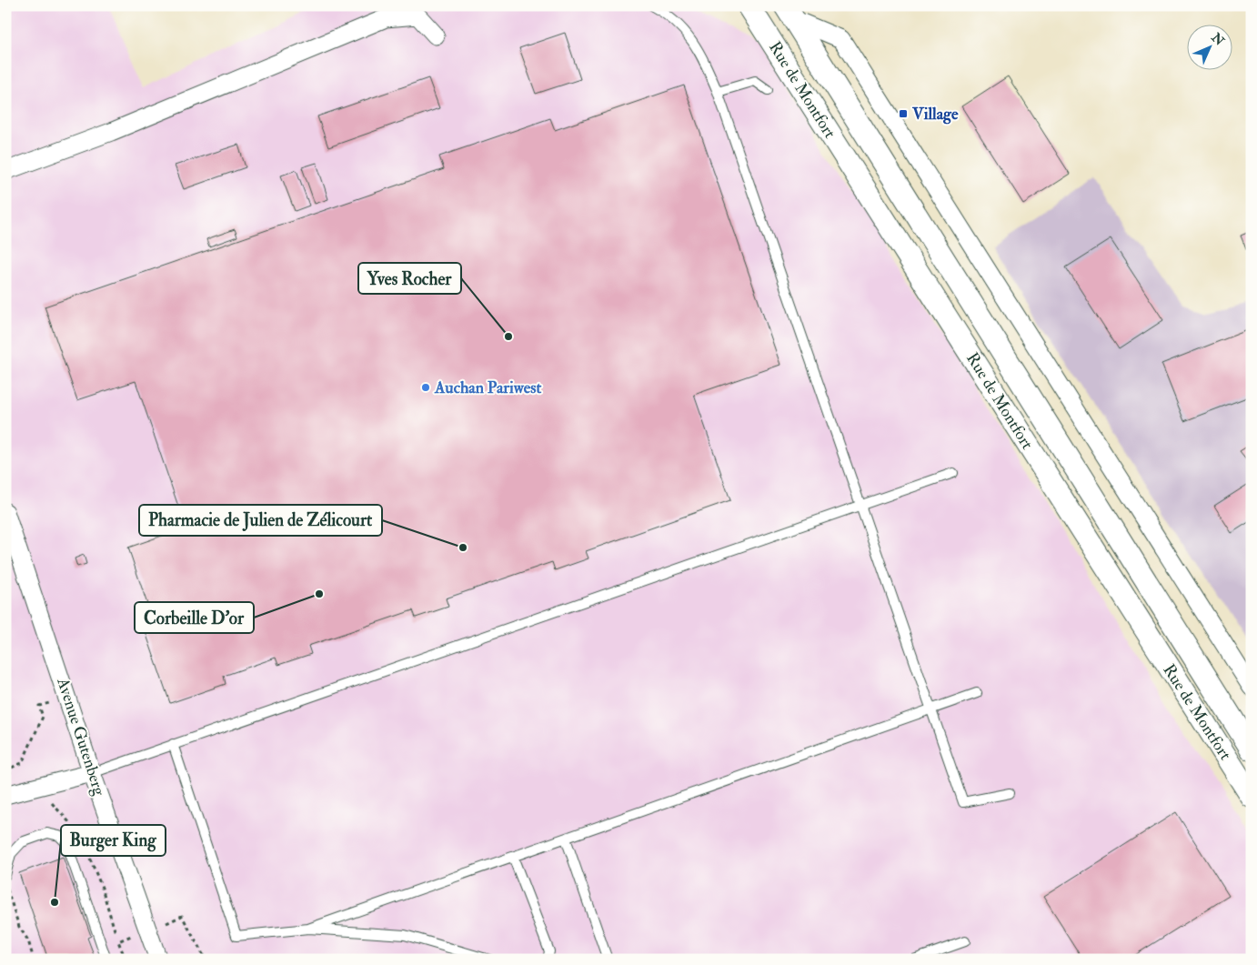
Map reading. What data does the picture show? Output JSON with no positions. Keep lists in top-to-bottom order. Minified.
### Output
{"streets":{"street":["Rue de Montfort","Avenue Gutenberg"]},"places":{"transit":["Village"],"other":["Yves Rocher","Auchan Pariwest","Pharmacie de Julien de Zélicourt","Corbeille D'or","Burger King"]},"north":"top right"}
